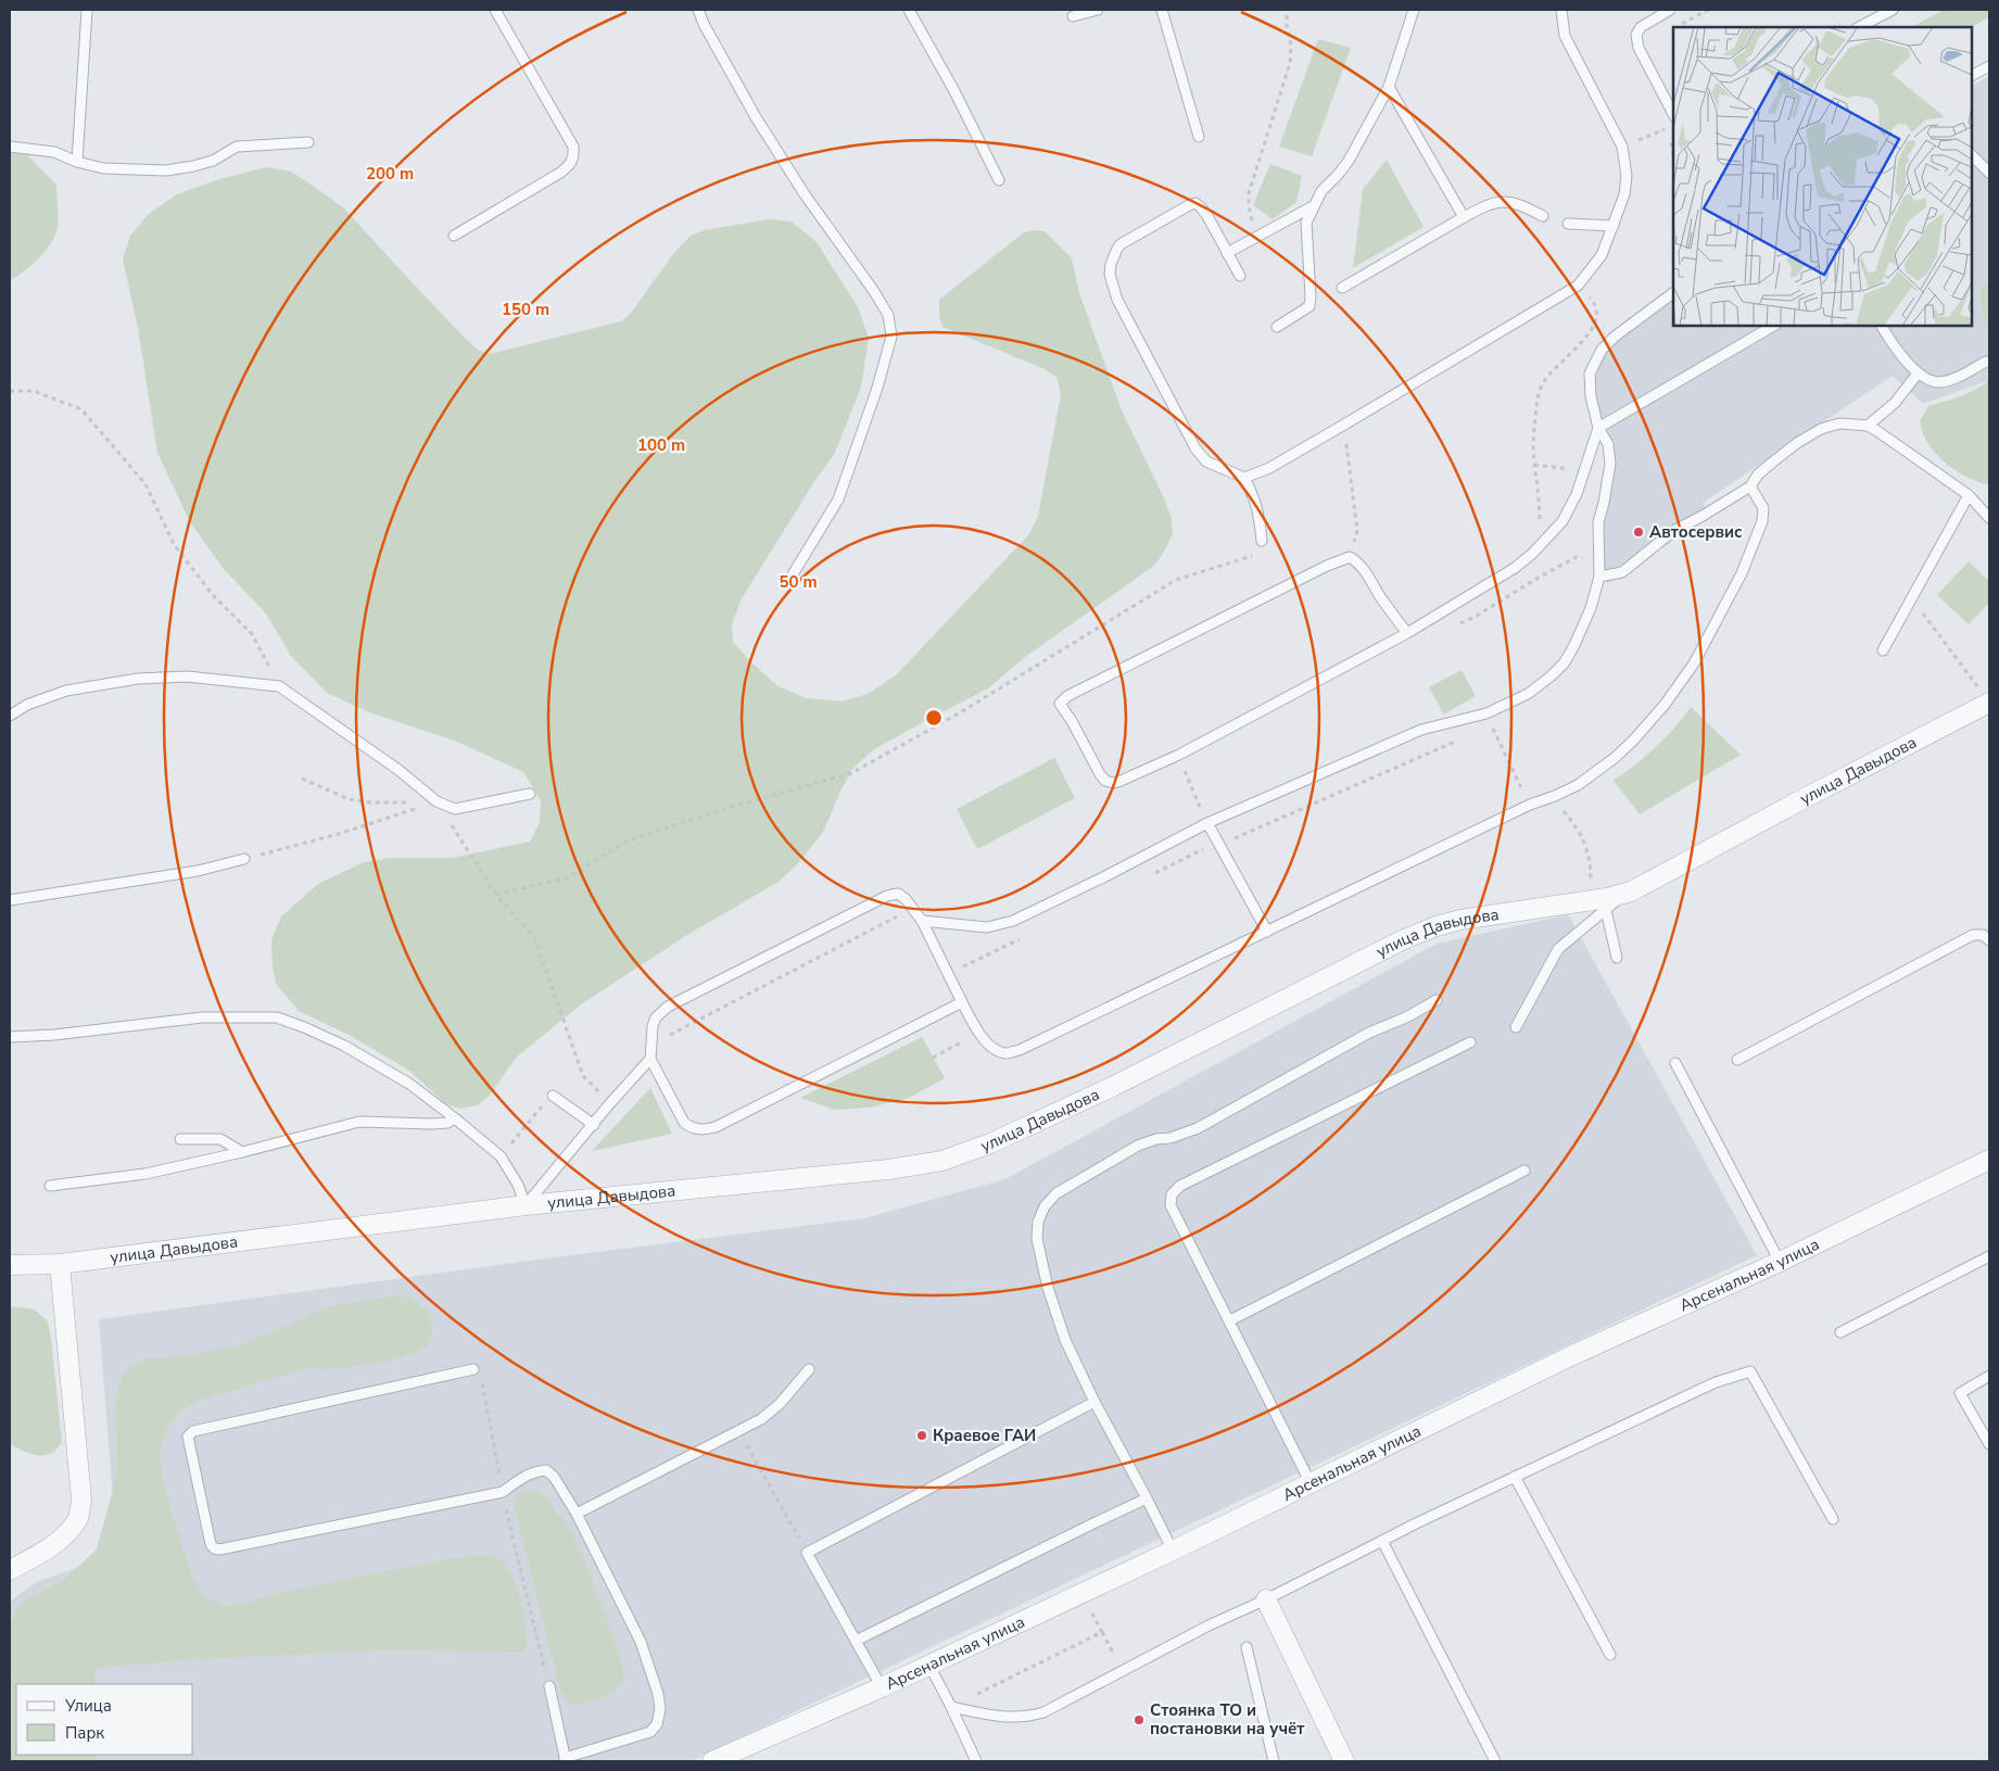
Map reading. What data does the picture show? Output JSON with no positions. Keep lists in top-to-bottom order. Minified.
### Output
{"streets":{"street":["улица Давыдова","Арсенальная улица"]},"places":["Автосервис","Краевое ГАИ","Стоянка ТО и постановки на учёт"],"legend":["Улица","Парк"],"rings":["200 m","150 m","100 m","50 m"]}
